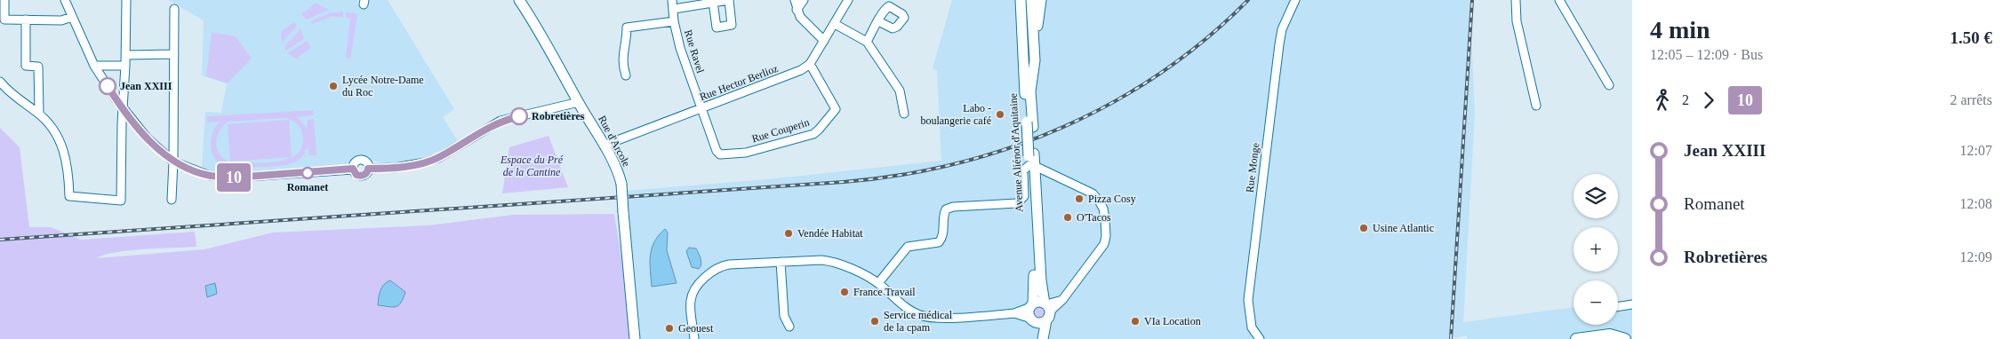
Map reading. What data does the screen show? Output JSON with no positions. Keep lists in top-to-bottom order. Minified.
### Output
{"streets":{"main road":["Rue d'Arcole","Avenue Aliénor d'Aquitaine"],"street":["Rue Ravel","Rue Hector Berlioz","Rue Couperin","Rue Monge"]},"crossings":[["Rue Ravel","Rue Hector Berlioz"],["Rue Ravel","Rue Couperin"],["Rue Hector Berlioz","Rue Couperin"],["Rue Hector Berlioz","Rue d'Arcole"]],"parks":["Espace du Pré de la Cantine"],"places":["Jean XXIII","Lycée Notre-Dame du Roc","Labo - boulangerie café","Robretières","Romanet","Pizza Cosy","O'Tacos","Usine Atlantic","Vendée Habitat","France Travail","Service médical de la cpam","VIa Location","Geouest"],"lines":["bus line 10"],"page":{"on_map":"10","heading":["4 min","12:05 – 12:09 · Bus","1.50 €"],"legs":["2","10","2 arrêts"],"list":[{"name":"Jean XXIII","value":"12:07"},{"name":"Romanet","value":"12:08"},{"name":"Robretières","value":"12:09"}],"map_buttons":["+","−"]}}
